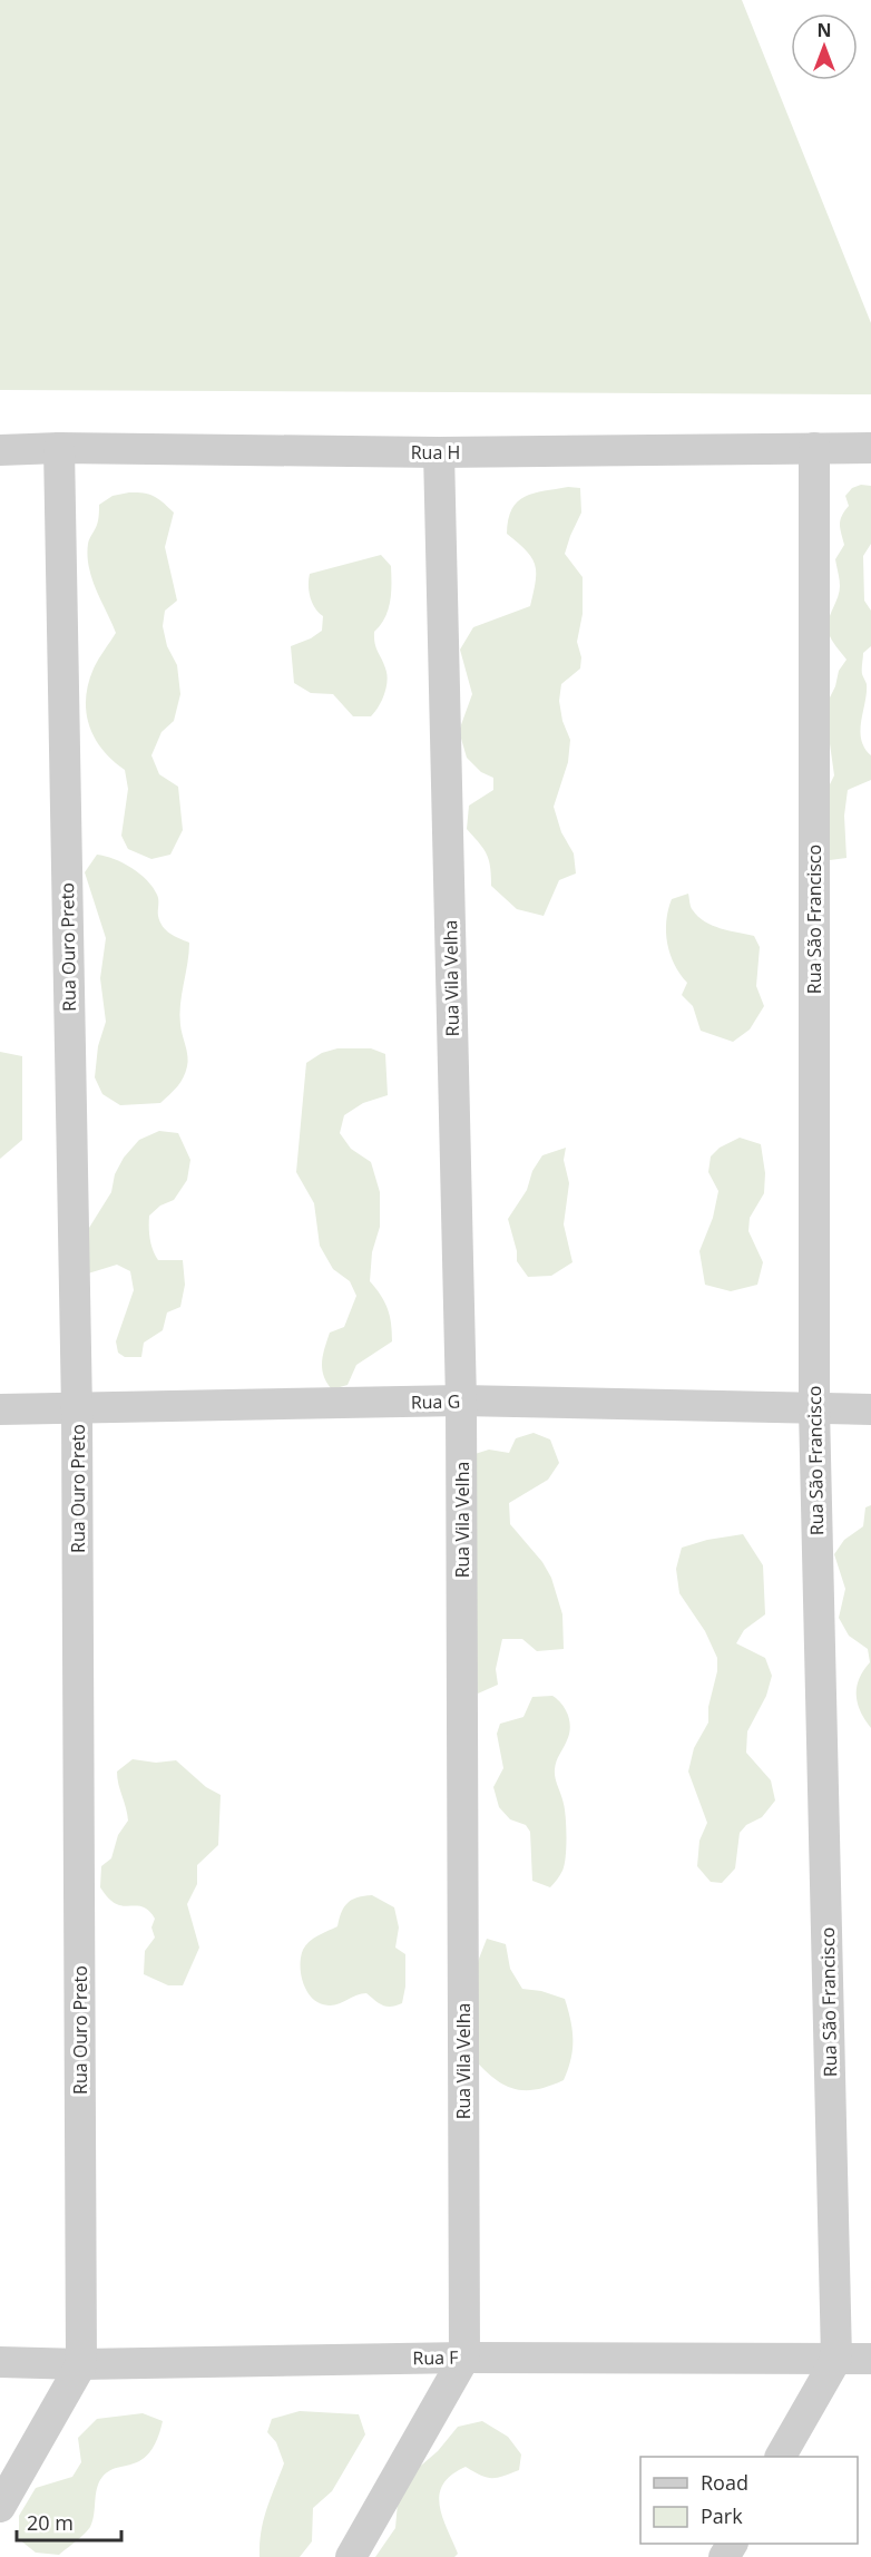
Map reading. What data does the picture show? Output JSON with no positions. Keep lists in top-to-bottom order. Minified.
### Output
{"streets":{"street":["Rua H","Rua São Francisco","Rua Ouro Preto","Rua Vila Velha","Rua G","Rua F"]},"crossings":[["Rua H","Rua São Francisco"],["Rua H","Rua Ouro Preto"],["Rua H","Rua Vila Velha"],["Rua São Francisco","Rua G"],["Rua São Francisco","Rua F"],["Rua Ouro Preto","Rua G"],["Rua Ouro Preto","Rua F"],["Rua Vila Velha","Rua G"],["Rua Vila Velha","Rua F"]],"legend":["Road","Park"],"scale_bar":"20 m","north":"top"}
